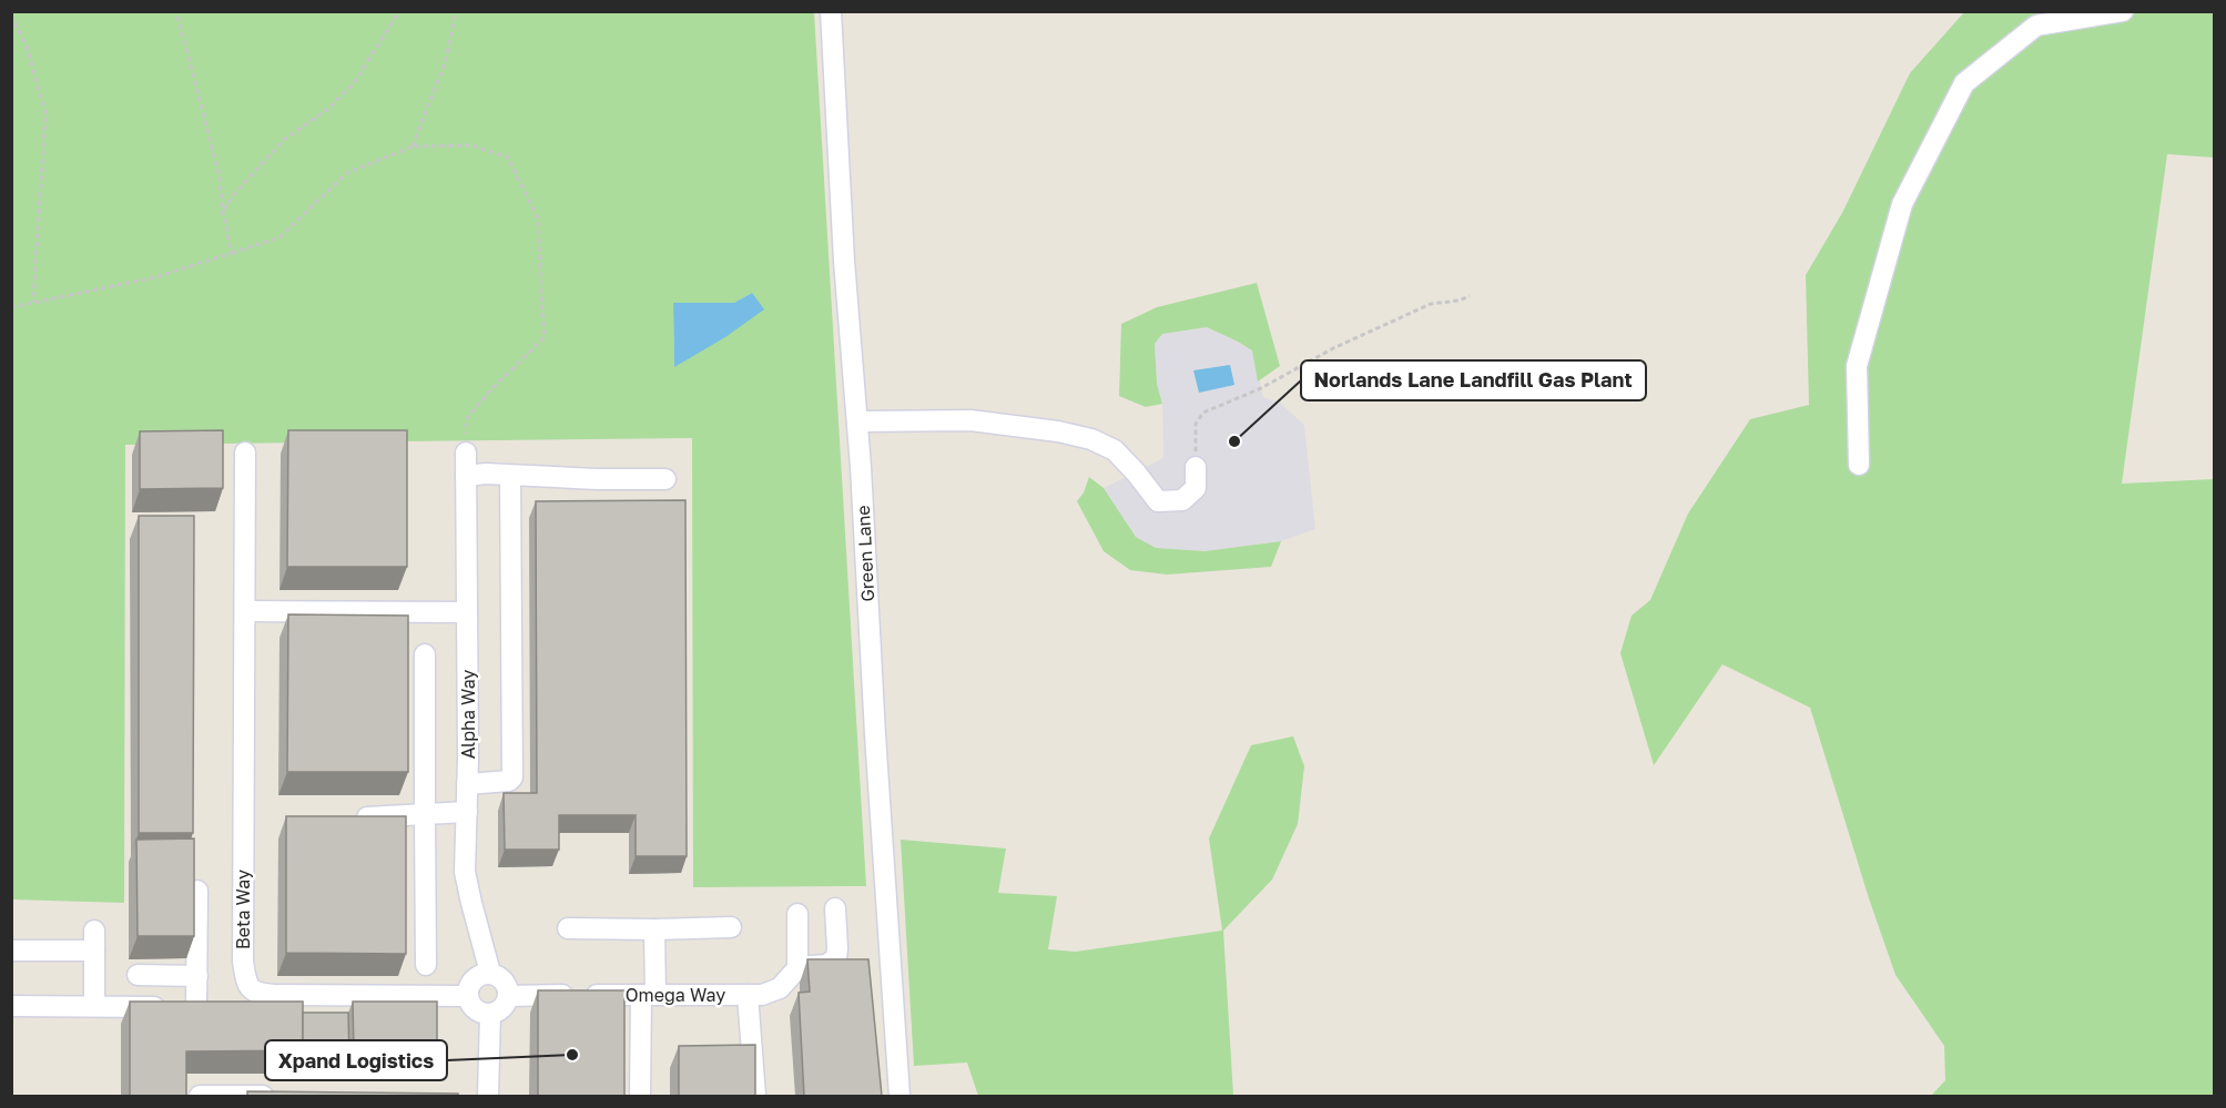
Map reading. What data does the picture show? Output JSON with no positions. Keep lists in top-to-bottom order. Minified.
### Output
{"streets":{"street":["Green Lane","Alpha Way","Beta Way","Omega Way"]},"crossings":[["Alpha Way","Omega Way"]],"places":["Norlands Lane Landfill Gas Plant","Xpand Logistics"]}
